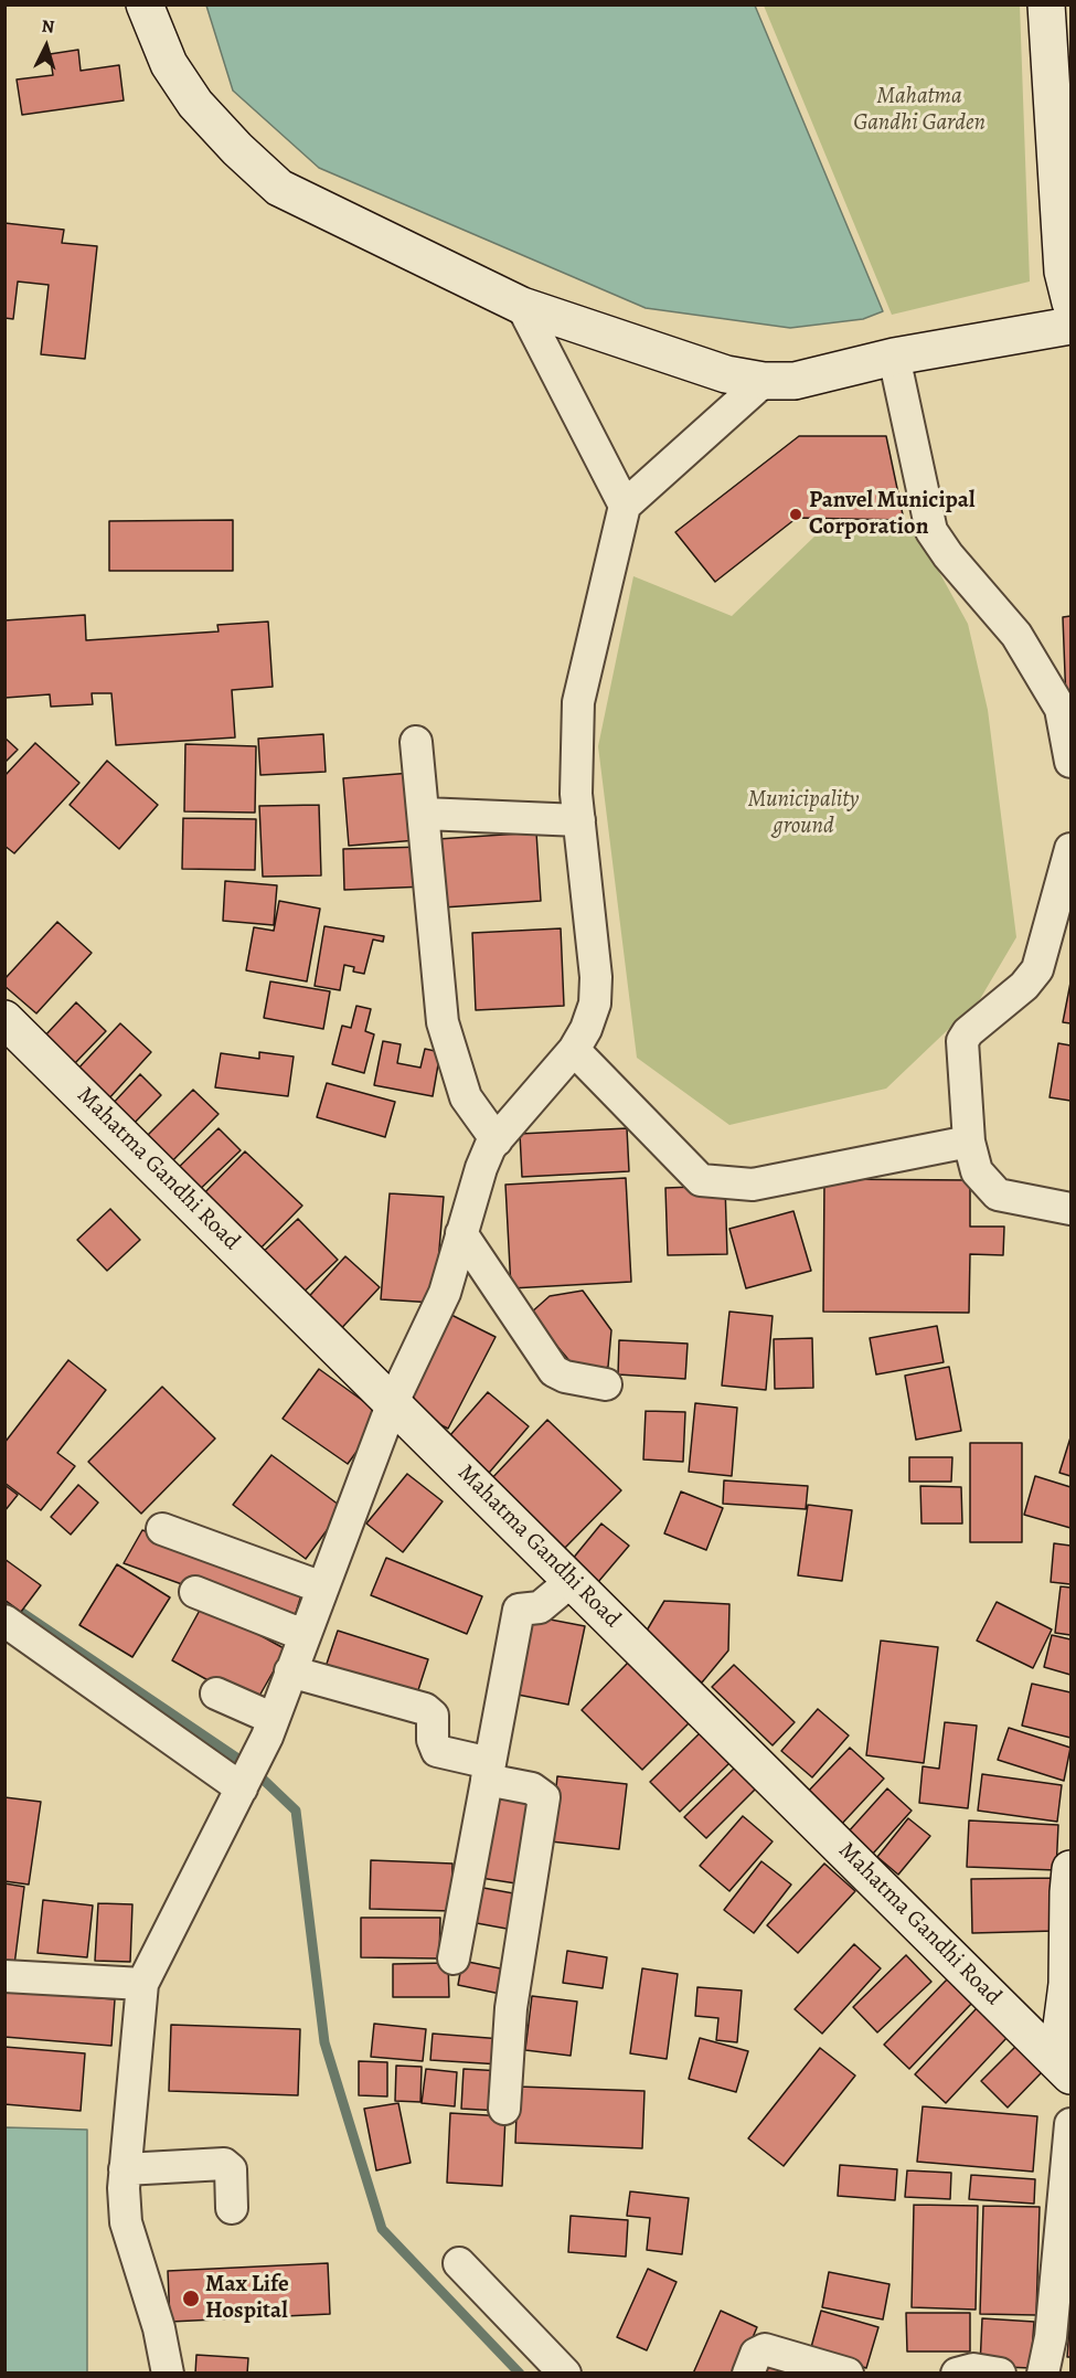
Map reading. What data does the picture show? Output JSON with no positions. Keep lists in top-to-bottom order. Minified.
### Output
{"streets":{"street":["Mahatma Gandhi Road"]},"parks":["Mahatma Gandhi Garden","Municipality ground"],"places":["Panvel Municipal Corporation","Max Life Hospital"],"north":"top"}
